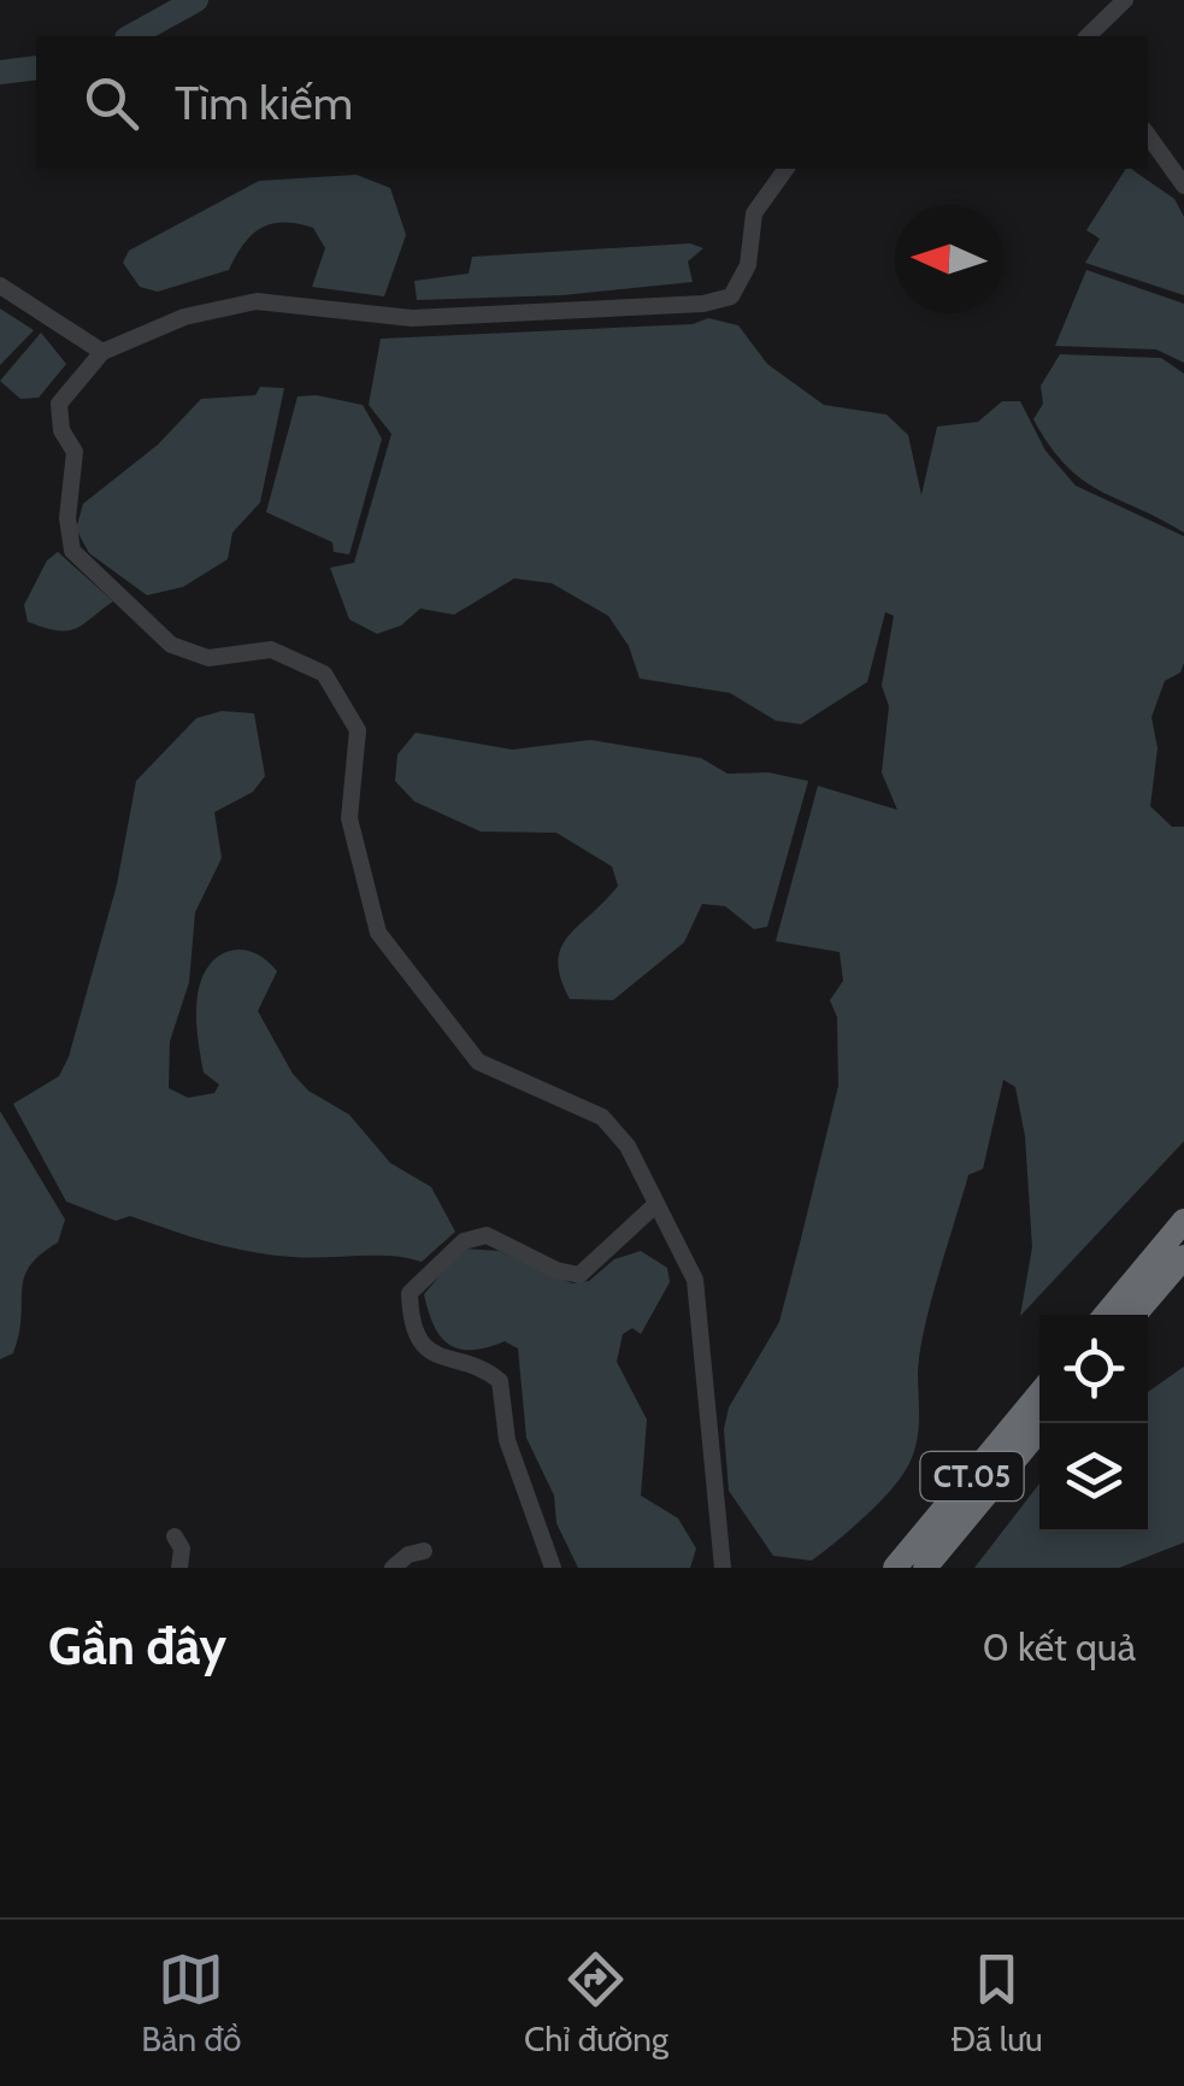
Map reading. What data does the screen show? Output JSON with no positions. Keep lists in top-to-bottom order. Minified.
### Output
{"streets":{"highway":["CT.05"]},"north":"left","page":{"search":"Tìm kiếm","heading":["Gần đây","0 kết quả"],"nav":["Bản đồ","Chỉ đường","Đã lưu"]}}
